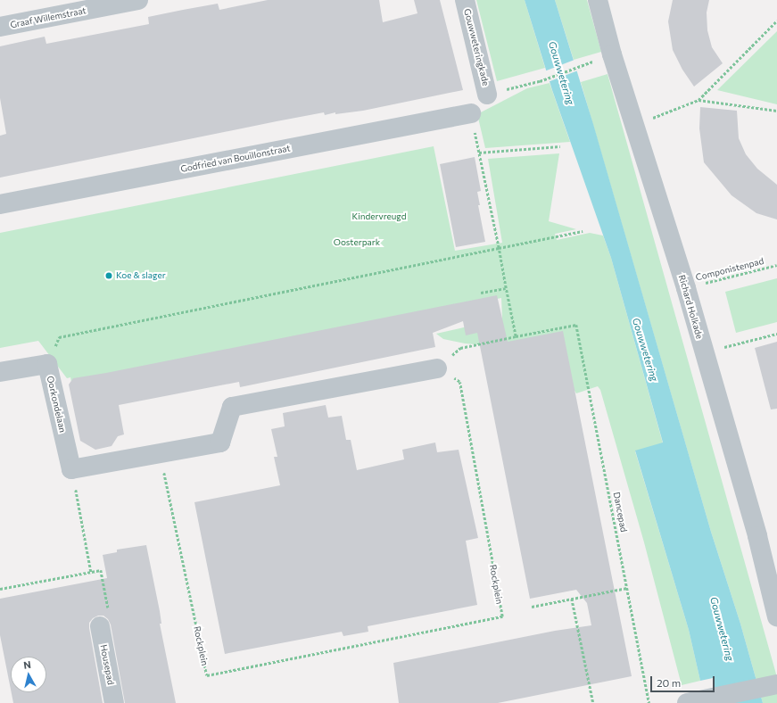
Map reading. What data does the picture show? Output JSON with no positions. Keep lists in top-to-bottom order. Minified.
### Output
{"streets":{"street":["Graaf Willemstraat","Gouwweteringkade","Godfried van Bouillonstraat","Richard Holkade","Oorkondelaan","Housepad"],"path":["Componistenpad","Dancepad","Rockplein"]},"crossings":[["Componistenpad","Richard Holkade"]],"water":["Gouwwetering"],"parks":["Kindervreugd","Oosterpark"],"places":["Koe & slager"],"scale_bar":"20 m","north":"top"}
